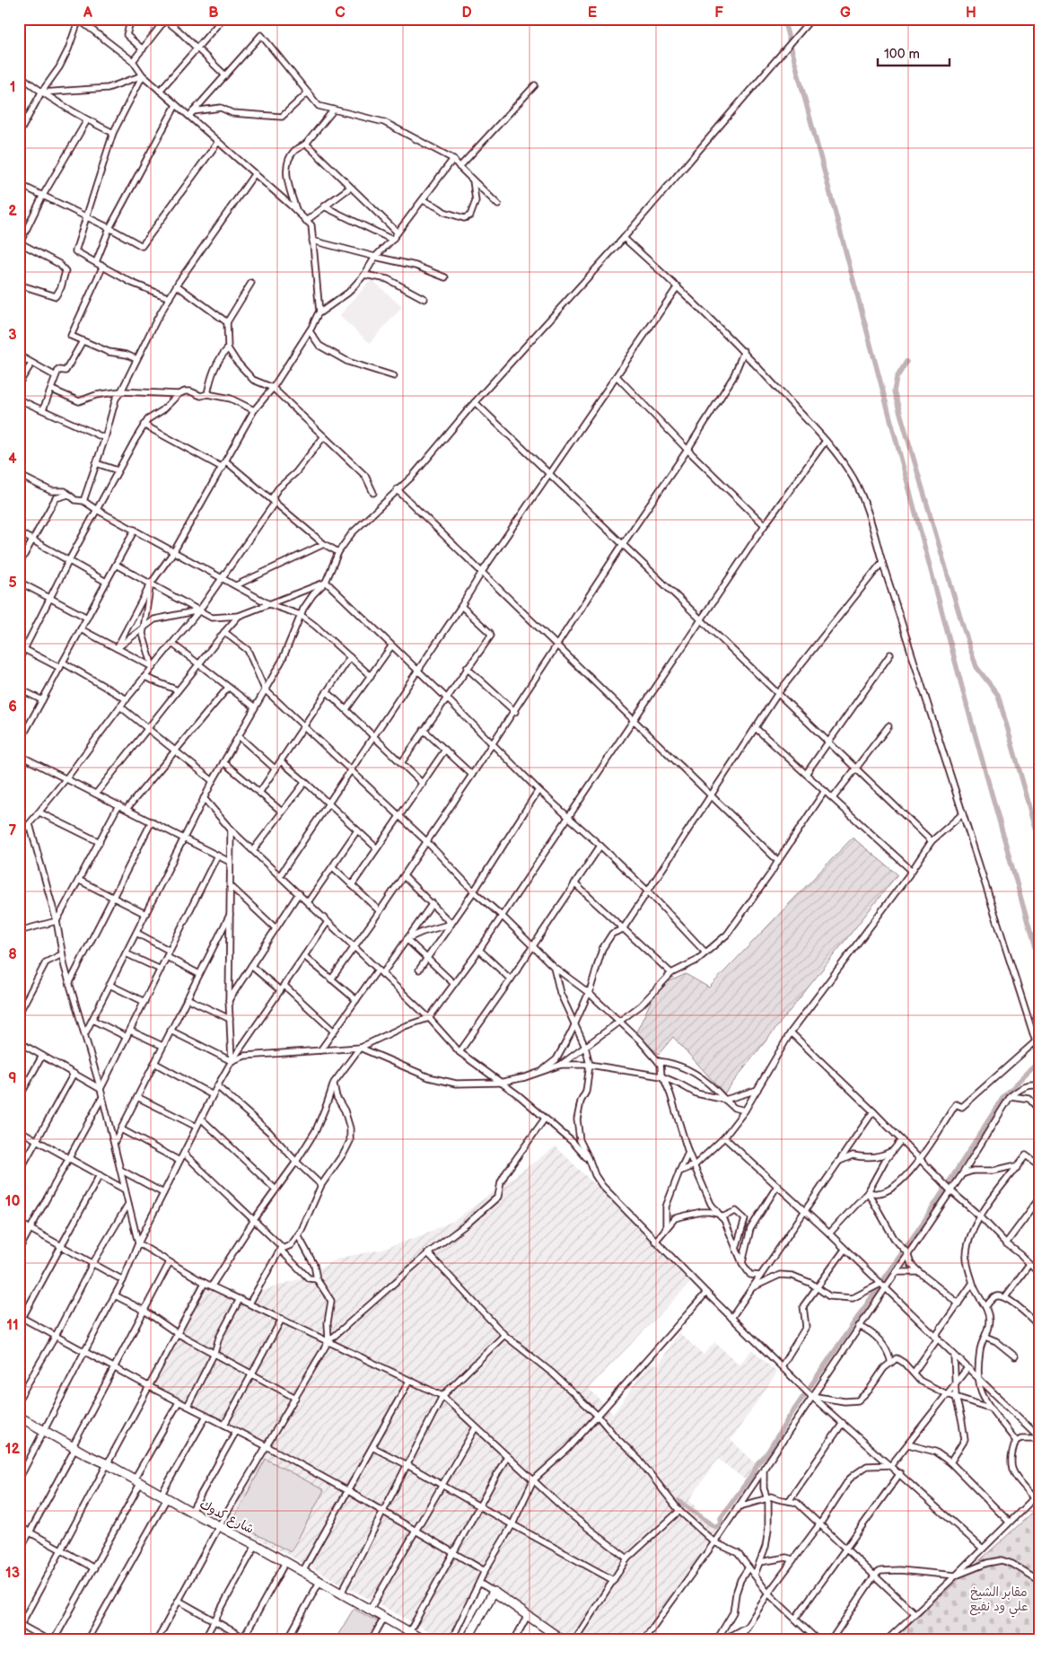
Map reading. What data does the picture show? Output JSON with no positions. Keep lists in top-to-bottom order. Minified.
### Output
{"streets":{"street":["شارع كدوك"]},"parks":["مقابر الشيخ علي ود نفيع"],"scale_bar":"100 m","grid":{"columns":["A","B","C","D","E","F","G","H"],"rows":["1","2","3","4","5","6","7","8","9","10","11","12","13"]}}
